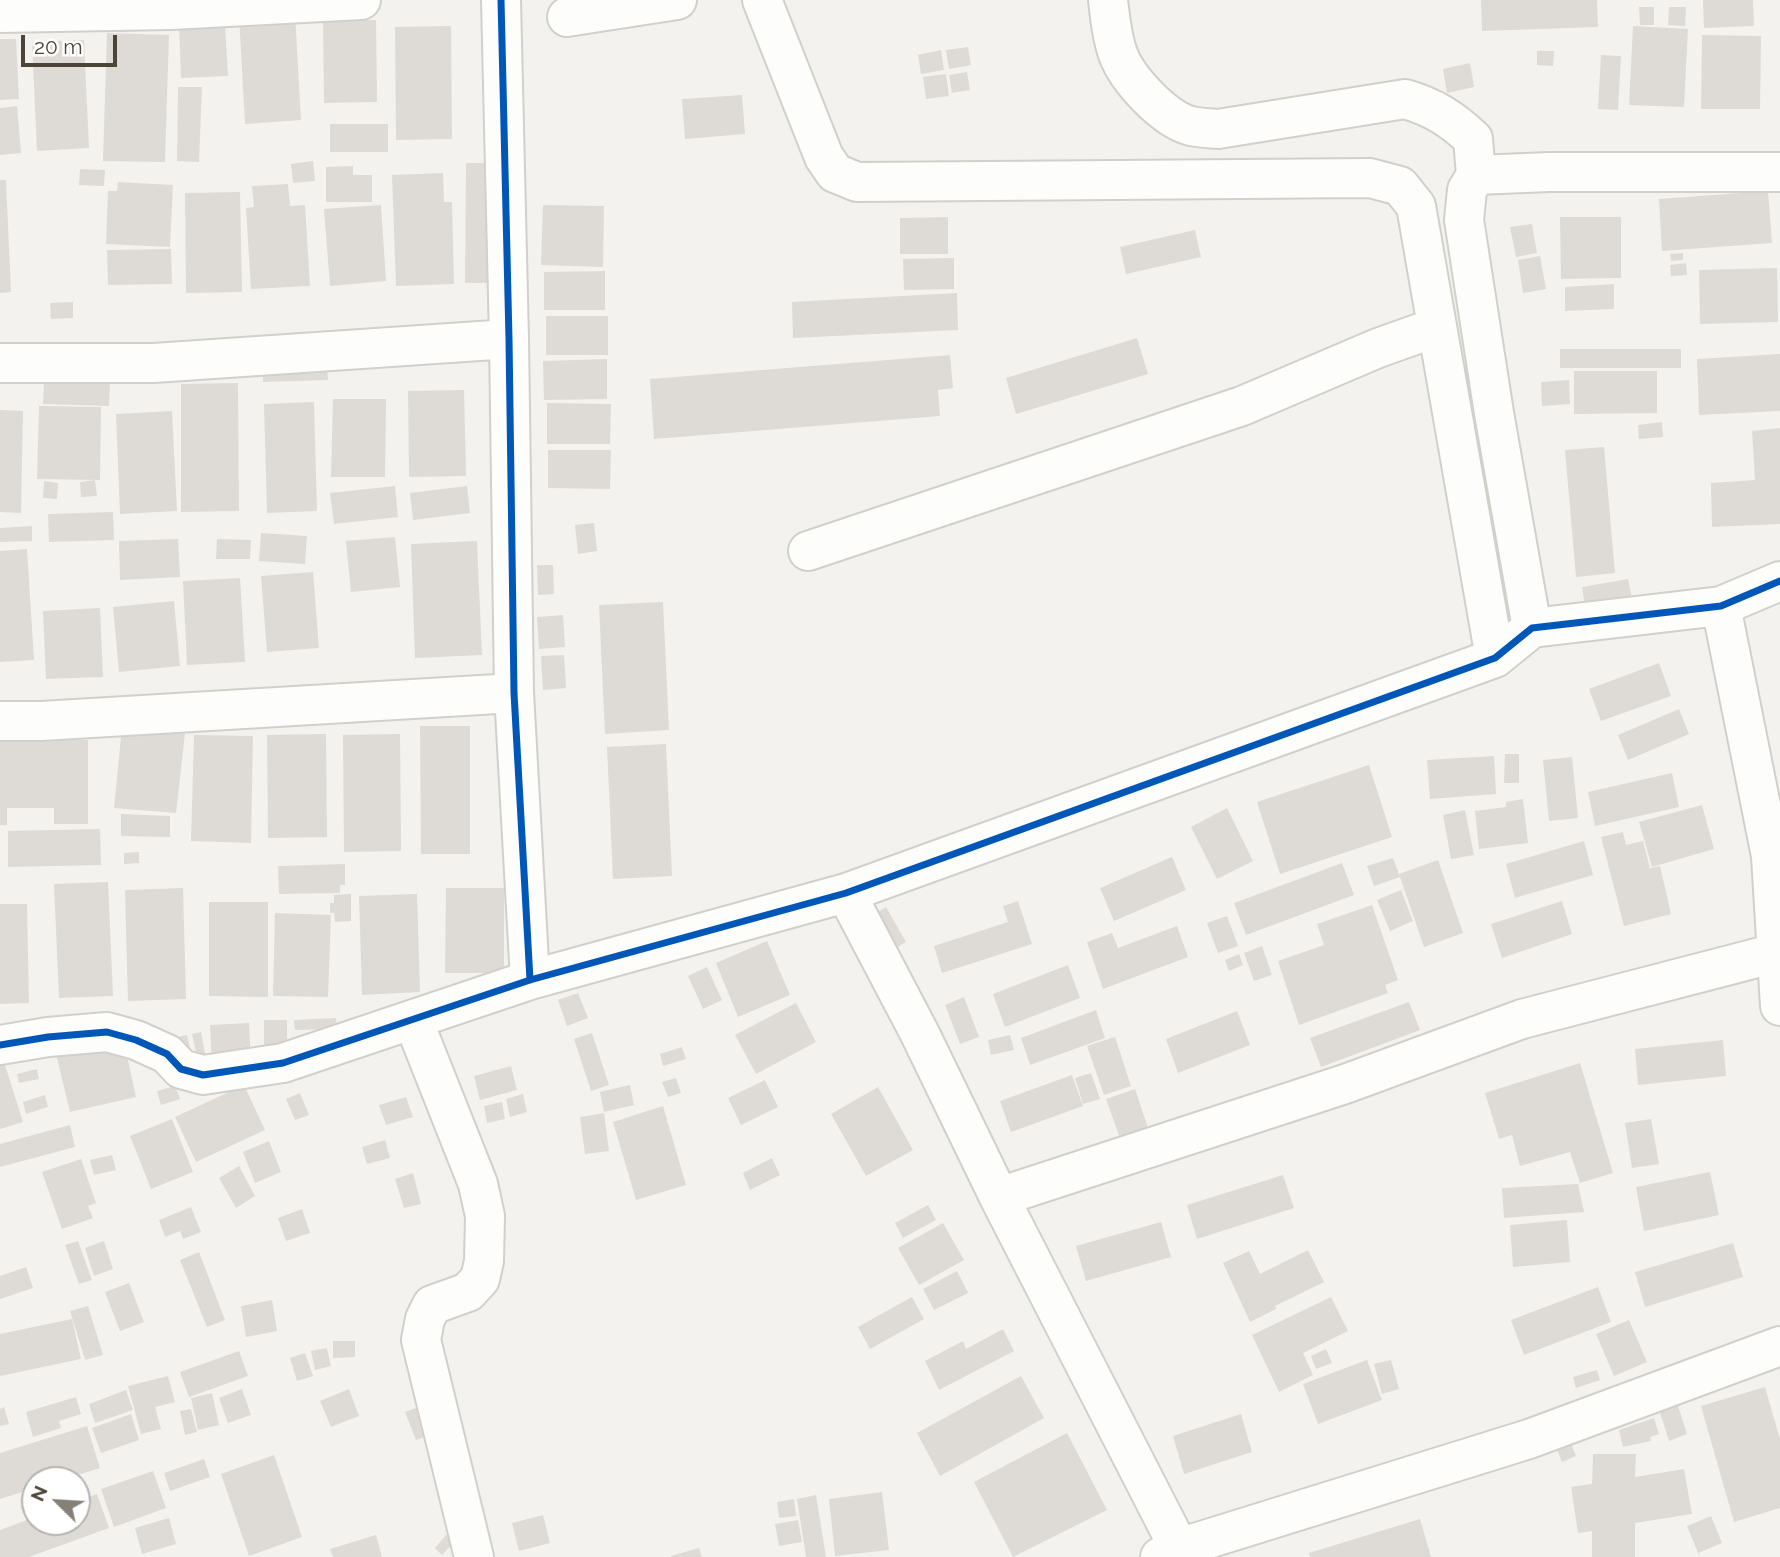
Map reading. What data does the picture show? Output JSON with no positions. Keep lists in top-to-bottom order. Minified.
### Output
{"scale_bar":"20 m","north":"top left"}
